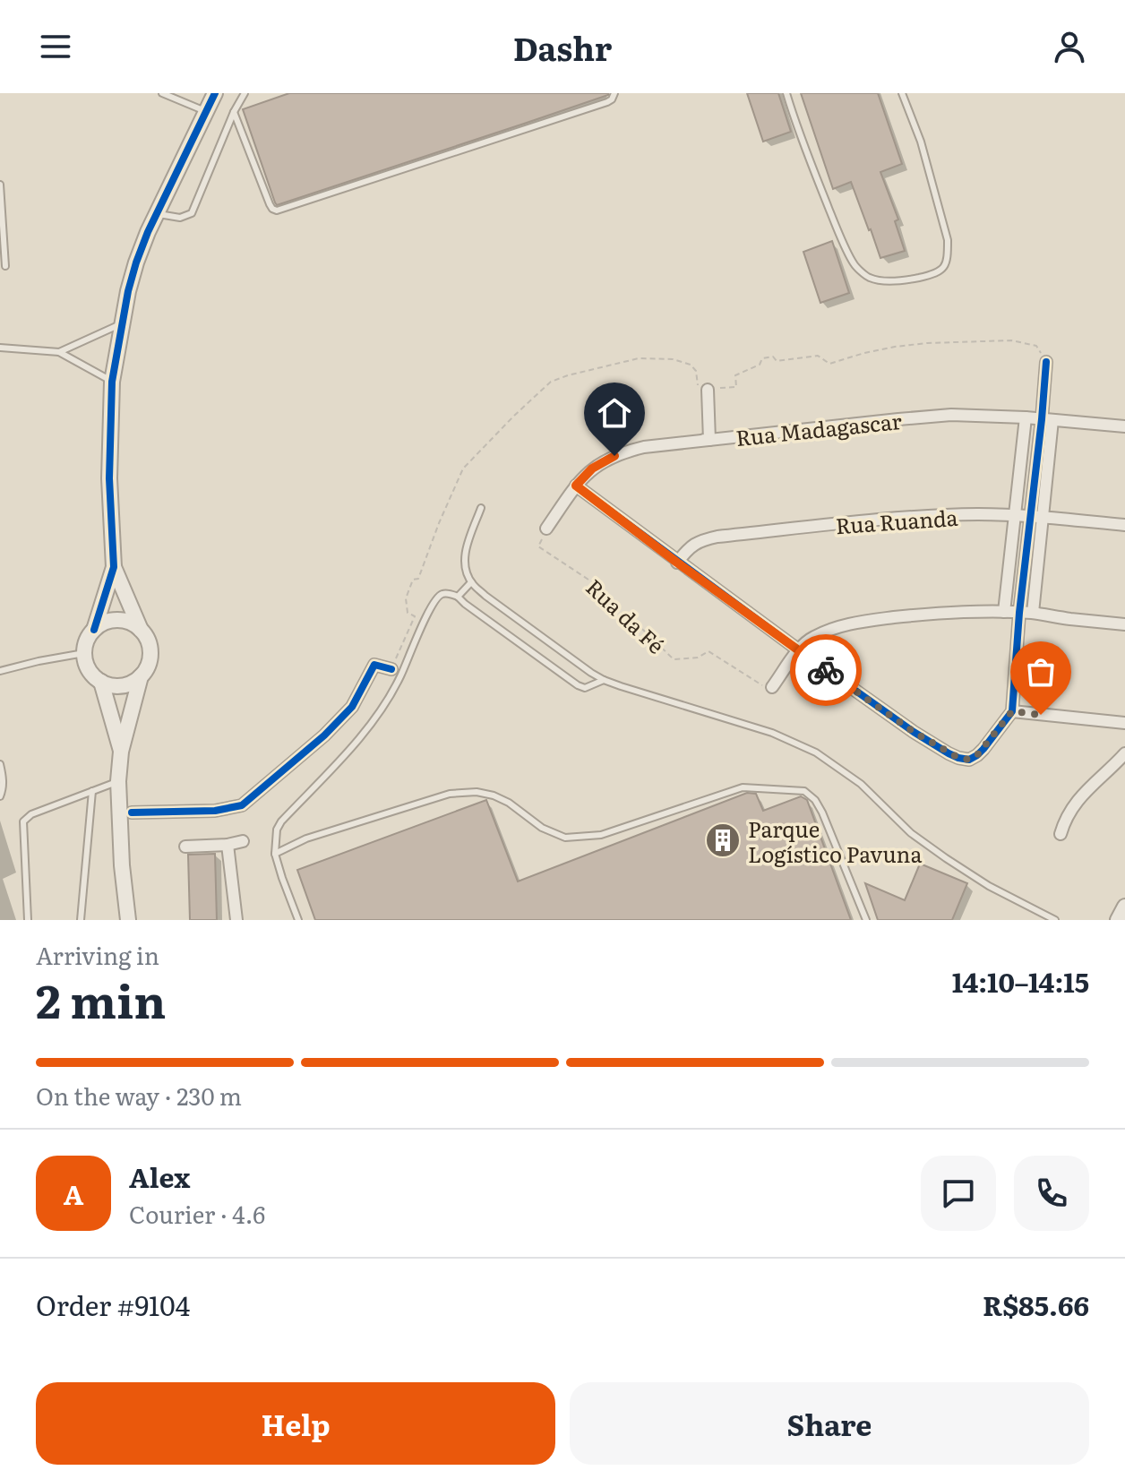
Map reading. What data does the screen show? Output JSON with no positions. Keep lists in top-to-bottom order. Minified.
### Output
{"streets":{"street":["Rua Madagascar","Rua Ruanda"],"path":["Rua da Fé"]},"crossings":[["Rua Madagascar","Rua da Fé"]],"places":{"building":["Parque Logístico Pavuna"]},"page":{"header":"Dashr","heading":["2 min","Arriving in","14:10–14:15"],"panel":["Alex","Courier · 4.6","Order #9104","R$85.66"],"bar":"On the way · 230 m","round":"A","buttons":["Help","Share"]}}
